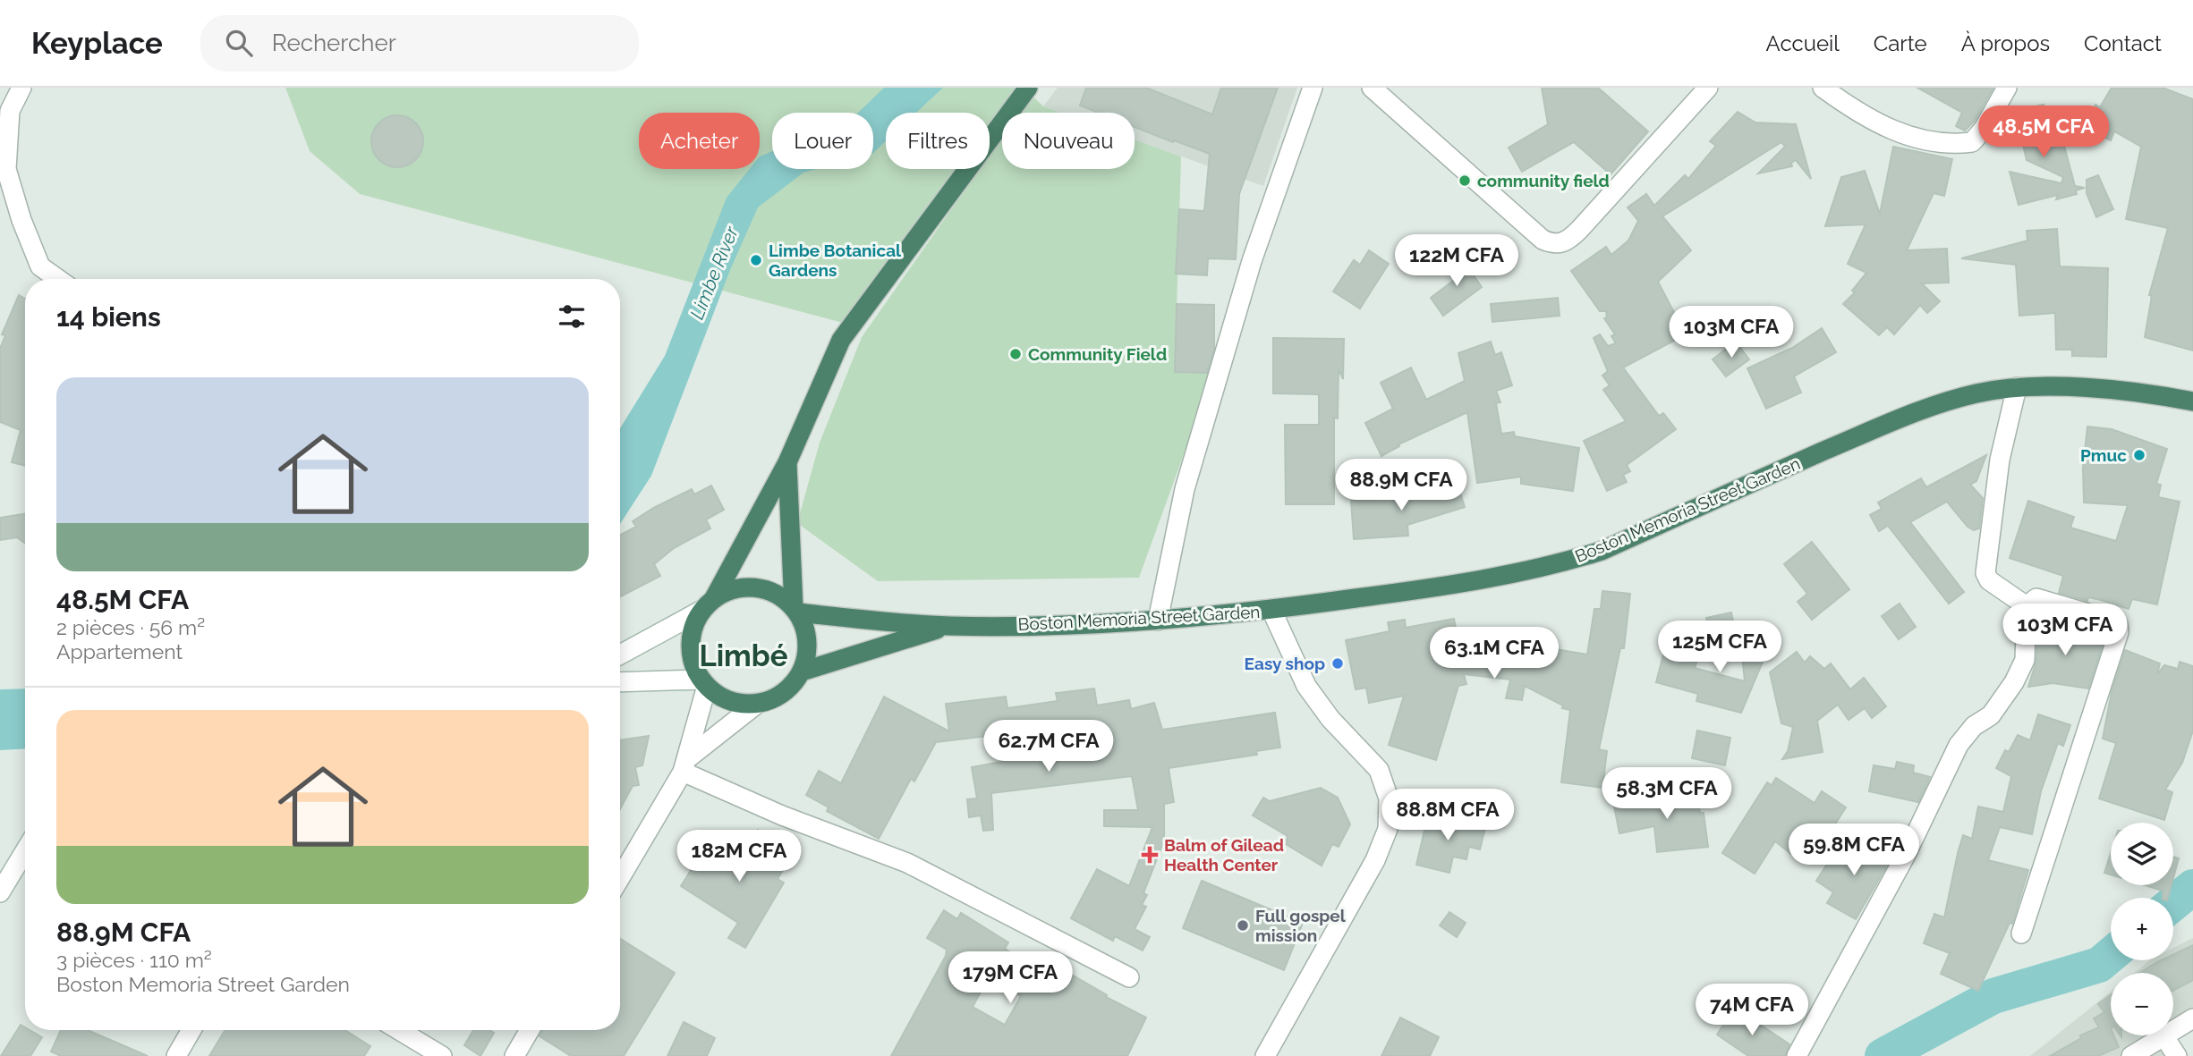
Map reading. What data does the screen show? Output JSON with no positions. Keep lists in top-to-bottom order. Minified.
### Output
{"streets":{"highway":["Boston Memoria Street Garden"]},"districts":["Limbé"],"water":["Limbe River"],"places":{"other":["community field","Limbe Botanical Gardens","Community Field","Pmuc","Easy shop","Full gospel mission"],"health":["Balm of Gilead Health Center"]},"page":{"header":"Keyplace","search":"Rechercher","nav":["Accueil","Carte","À propos","Contact"],"price":["48.5M CFA","122M CFA","103M CFA","88.9M CFA","103M CFA","125M CFA","63.1M CFA","62.7M CFA","58.3M CFA","88.8M CFA","59.8M CFA","182M CFA","179M CFA","74M CFA"],"chip":["Acheter","Louer","Filtres","Nouveau"],"heading":"14 biens","list":[{"name":"48.5M CFA","note":"2 pièces · 56 m² · Appartement"},{"name":"88.9M CFA","note":"3 pièces · 110 m² · Boston Memoria Street Garden"}],"map_buttons":["+","−"]}}
